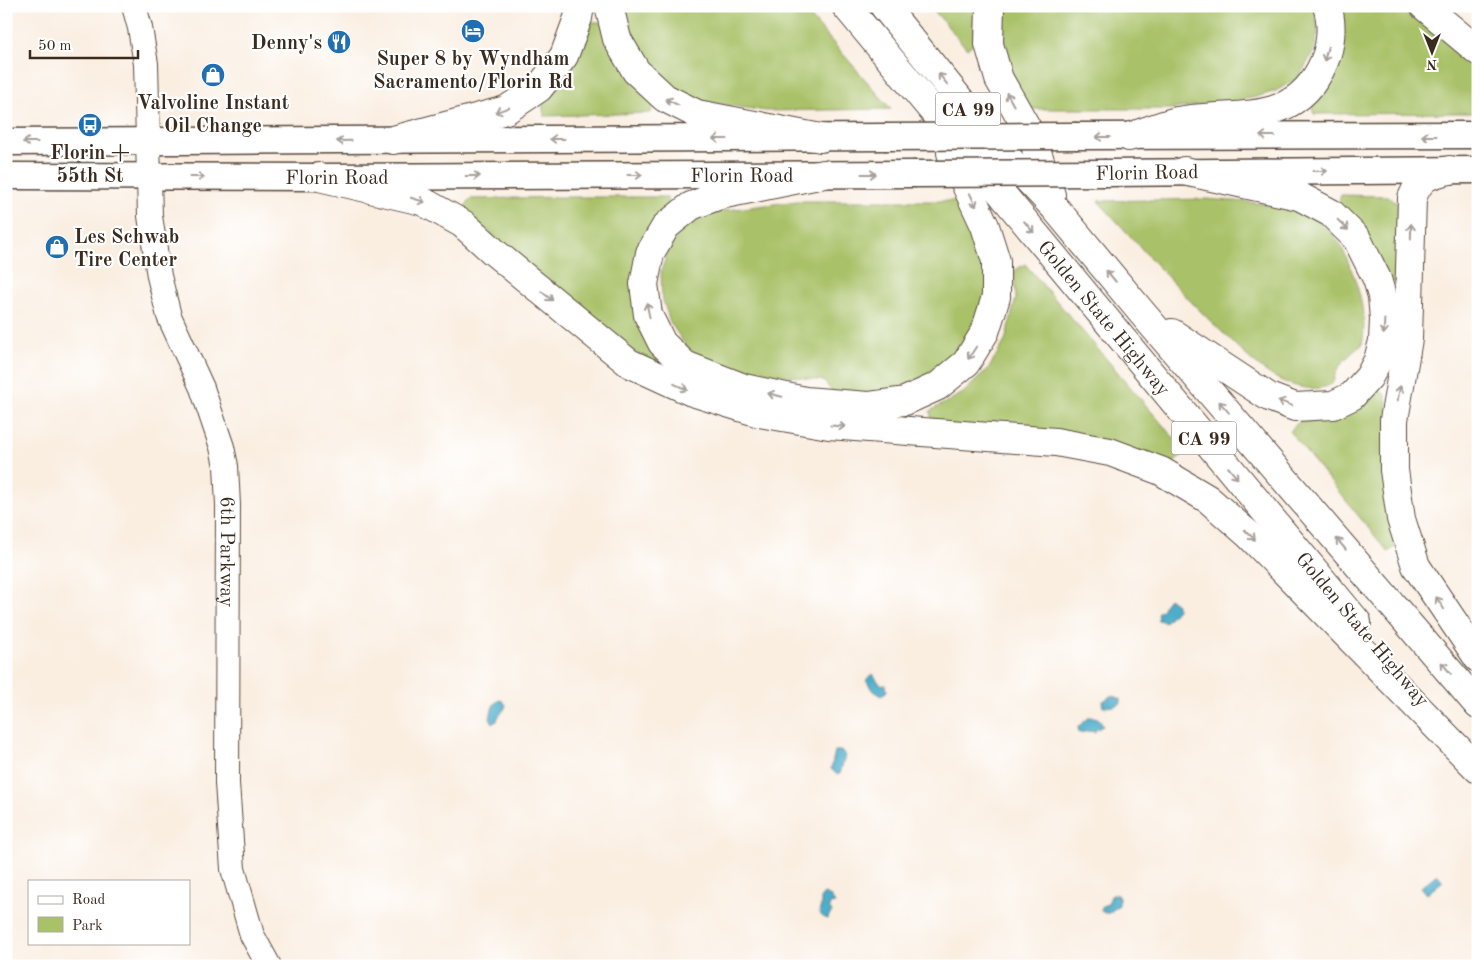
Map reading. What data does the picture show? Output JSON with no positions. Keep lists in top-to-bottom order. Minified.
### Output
{"streets":{"highway":["CA 99","Golden State Highway"],"main road":["Florin Road"],"street":["6th Parkway"]},"crossings":[["Florin Road","6th Parkway"]],"places":{"hotel":["Super 8 by Wyndham Sacramento/Florin Rd"],"restaurant":["Denny's"],"shop":["Valvoline Instant Oil Change","Les Schwab Tire Center"],"bus stop":["Florin + 55th St"]},"legend":["Road","Park"],"scale_bar":"50 m","north":"bottom"}
